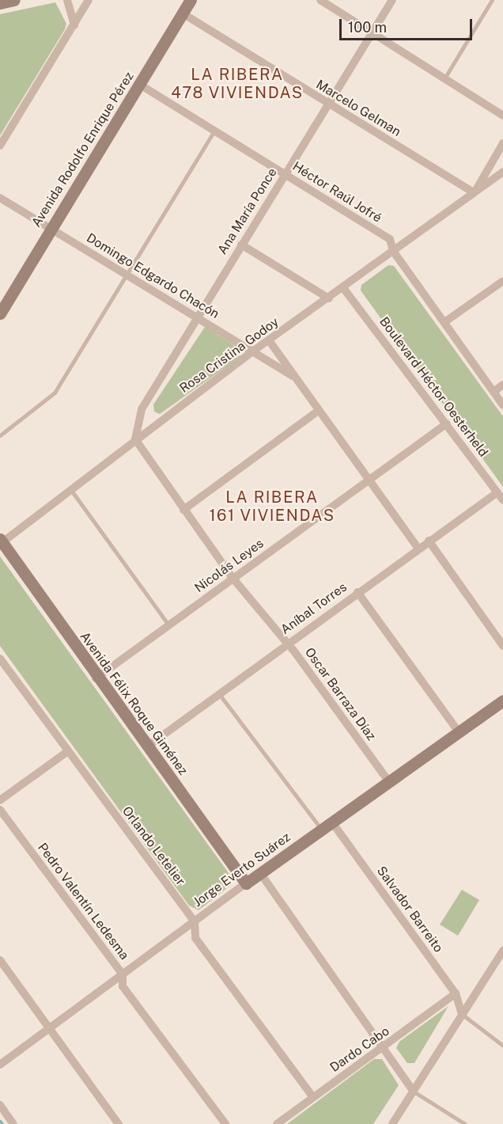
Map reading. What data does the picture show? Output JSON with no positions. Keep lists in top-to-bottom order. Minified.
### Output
{"streets":{"street":["Marcelo Gelman","Avenida Rodolfo Enrique Pérez","Héctor Raúl Jofré","Ana María Ponce","Domingo Edgardo Chacón","Rosa Cristina Godoy","Boulevard Héctor Oesterheld","Nicolás Leyes","Aníbal Torres","Oscar Barraza Díaz","Avenida Félix Roque Giménez","Orlando Letelier","Jorge Everto Suárez","Pedro Valentín Ledesma","Salvador Barreito","Dardo Cabo"]},"crossings":[["Marcelo Gelman","Avenida Rodolfo Enrique Pérez"],["Marcelo Gelman","Ana María Ponce"],["Marcelo Gelman","Rosa Cristina Godoy"],["Avenida Rodolfo Enrique Pérez","Héctor Raúl Jofré"],["Avenida Rodolfo Enrique Pérez","Domingo Edgardo Chacón"],["Héctor Raúl Jofré","Ana María Ponce"],["Héctor Raúl Jofré","Rosa Cristina Godoy"],["Ana María Ponce","Domingo Edgardo Chacón"],["Ana María Ponce","Rosa Cristina Godoy"],["Ana María Ponce","Oscar Barraza Díaz"],["Domingo Edgardo Chacón","Rosa Cristina Godoy"],["Domingo Edgardo Chacón","Nicolás Leyes"],["Domingo Edgardo Chacón","Aníbal Torres"],["Rosa Cristina Godoy","Boulevard Héctor Oesterheld"],["Rosa Cristina Godoy","Oscar Barraza Díaz"],["Rosa Cristina Godoy","Avenida Félix Roque Giménez"],["Boulevard Héctor Oesterheld","Nicolás Leyes"],["Boulevard Héctor Oesterheld","Aníbal Torres"],["Nicolás Leyes","Oscar Barraza Díaz"],["Nicolás Leyes","Avenida Félix Roque Giménez"],["Aníbal Torres","Oscar Barraza Díaz"],["Aníbal Torres","Avenida Félix Roque Giménez"],["Oscar Barraza Díaz","Jorge Everto Suárez"],["Avenida Félix Roque Giménez","Jorge Everto Suárez"],["Orlando Letelier","Jorge Everto Suárez"],["Orlando Letelier","Dardo Cabo"],["Jorge Everto Suárez","Pedro Valentín Ledesma"],["Jorge Everto Suárez","Salvador Barreito"],["Salvador Barreito","Dardo Cabo"]],"districts":["LA RIBERA 478 VIVIENDAS","LA RIBERA 161 VIVIENDAS"],"scale_bar":"100 m"}
